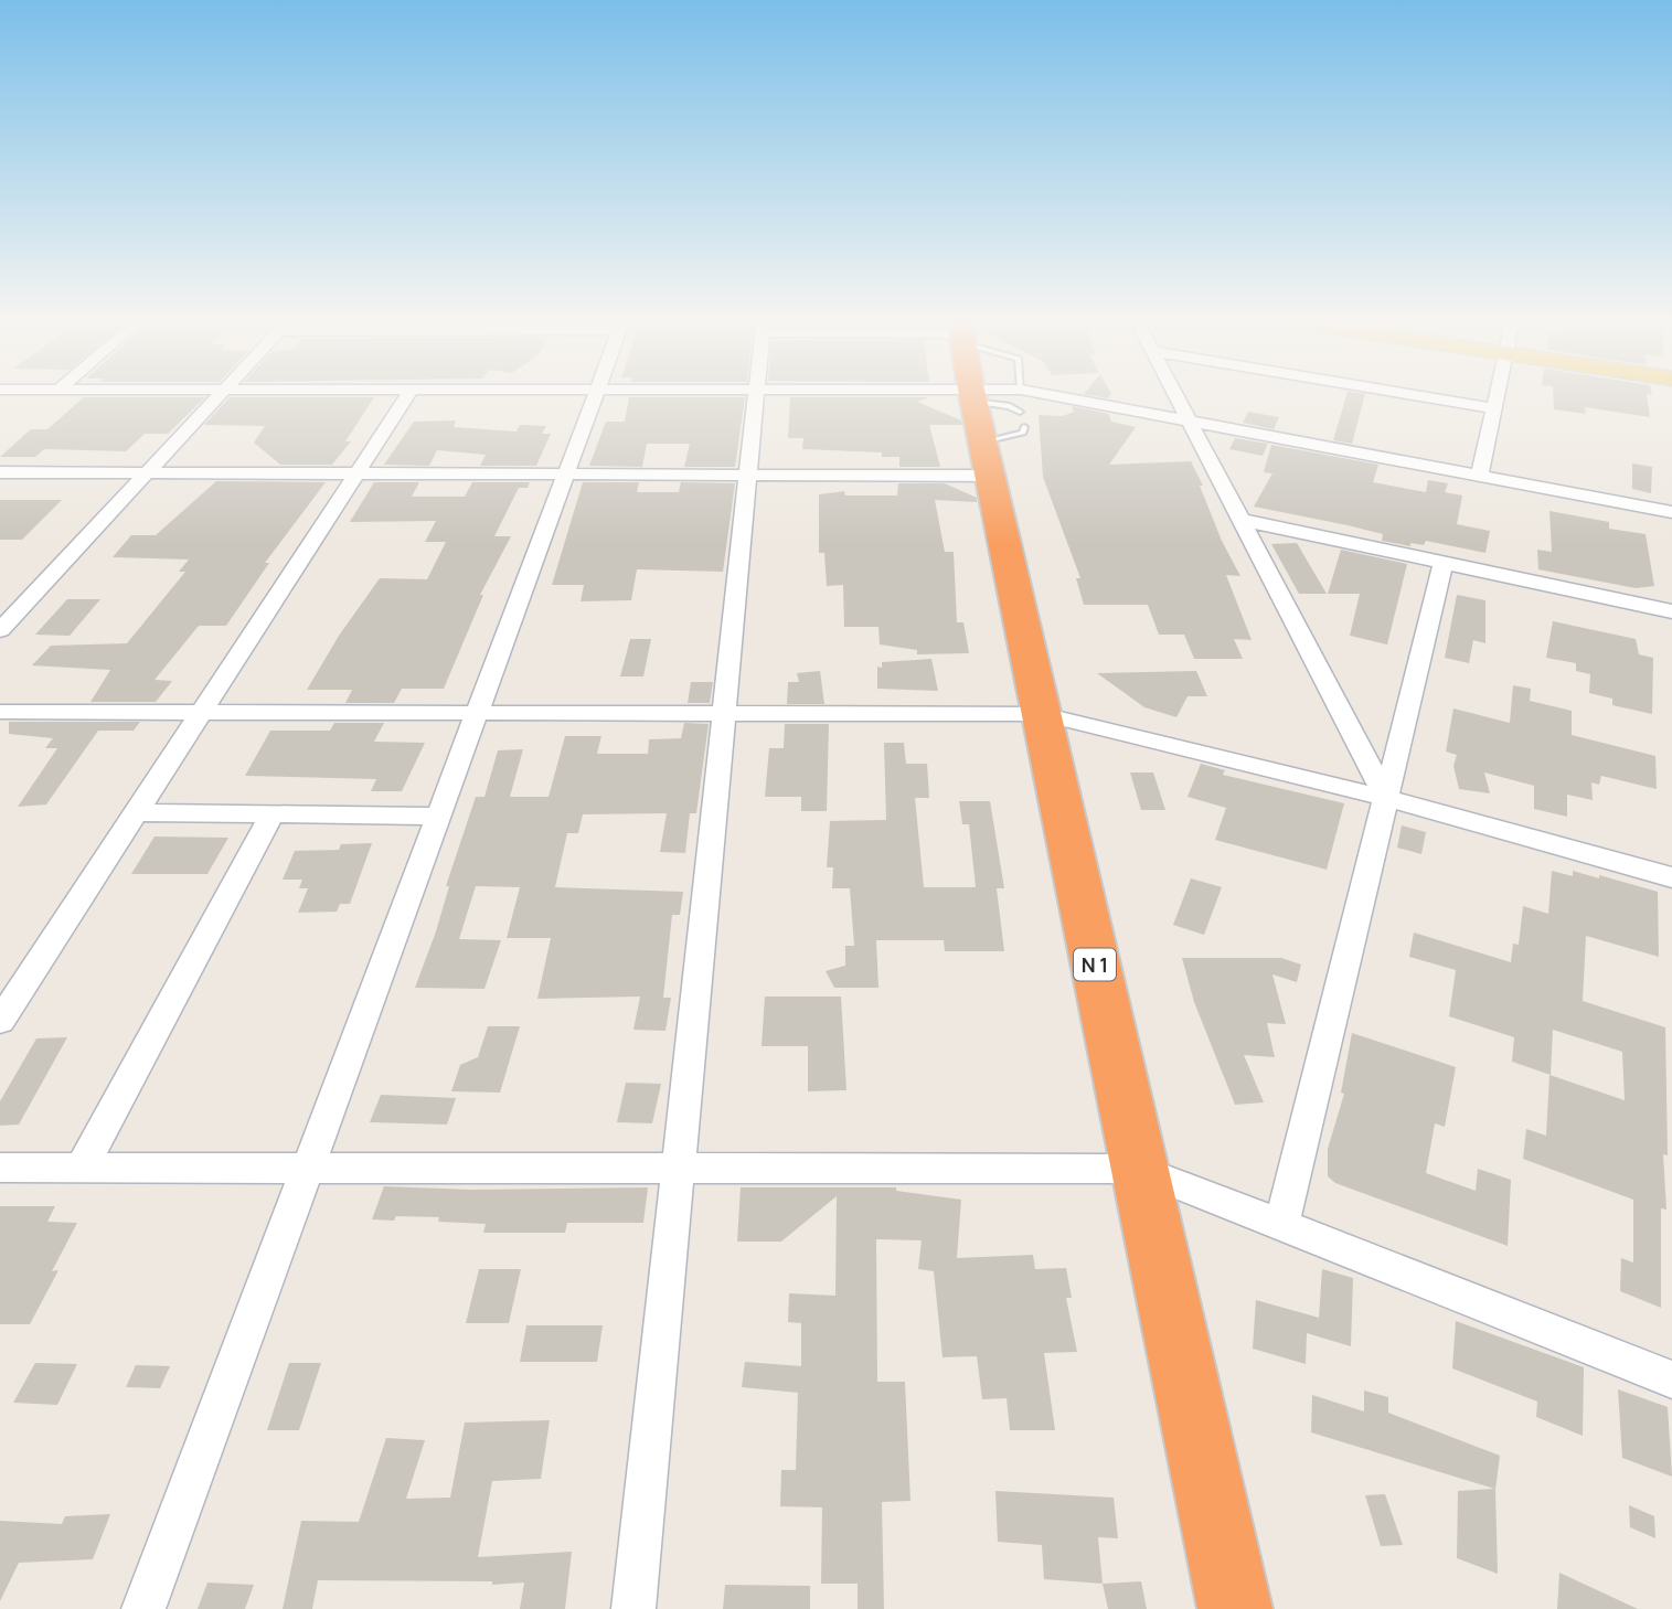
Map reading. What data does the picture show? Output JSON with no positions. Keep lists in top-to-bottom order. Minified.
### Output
{"streets":{"highway":["N 1"]}}
